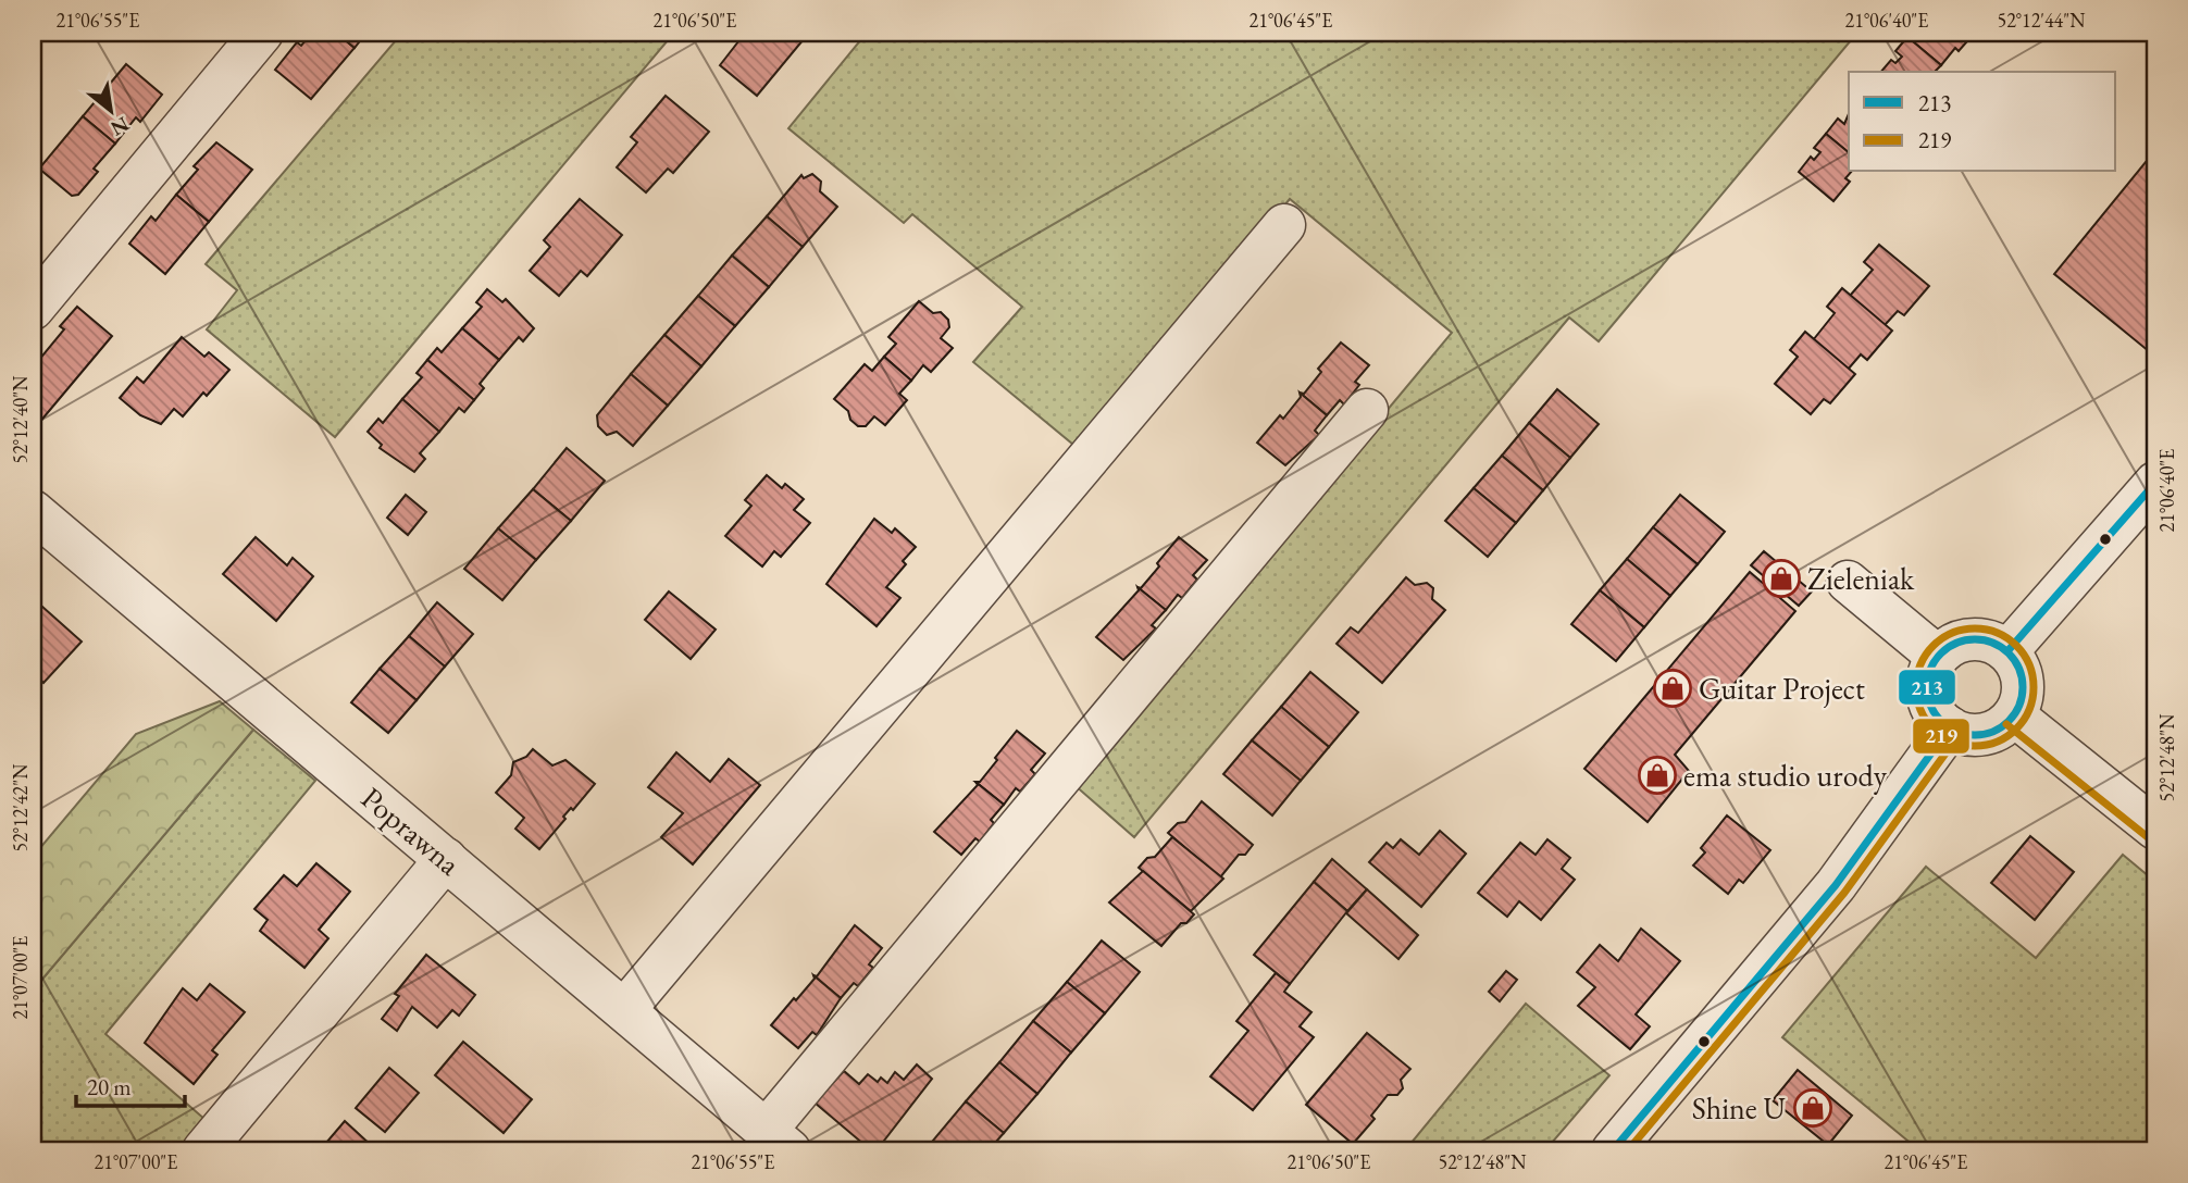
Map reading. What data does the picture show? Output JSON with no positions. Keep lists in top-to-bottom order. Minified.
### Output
{"streets":{"street":["Poprawna"]},"places":{"shop":["Zieleniak","Guitar Project","ema studio urody","Shine U"]},"lines":["transit line 213","transit line 219"],"legend":["213","219"],"scale_bar":"20 m","north":"bottom right","coordinates":["21°06'55\"E","21°06'50\"E","21°06'45\"E","21°06'40\"E","52°12'44\"N","52°12'40\"N","52°12'48\"N","52°12'42\"N","21°07'00\"E"]}
